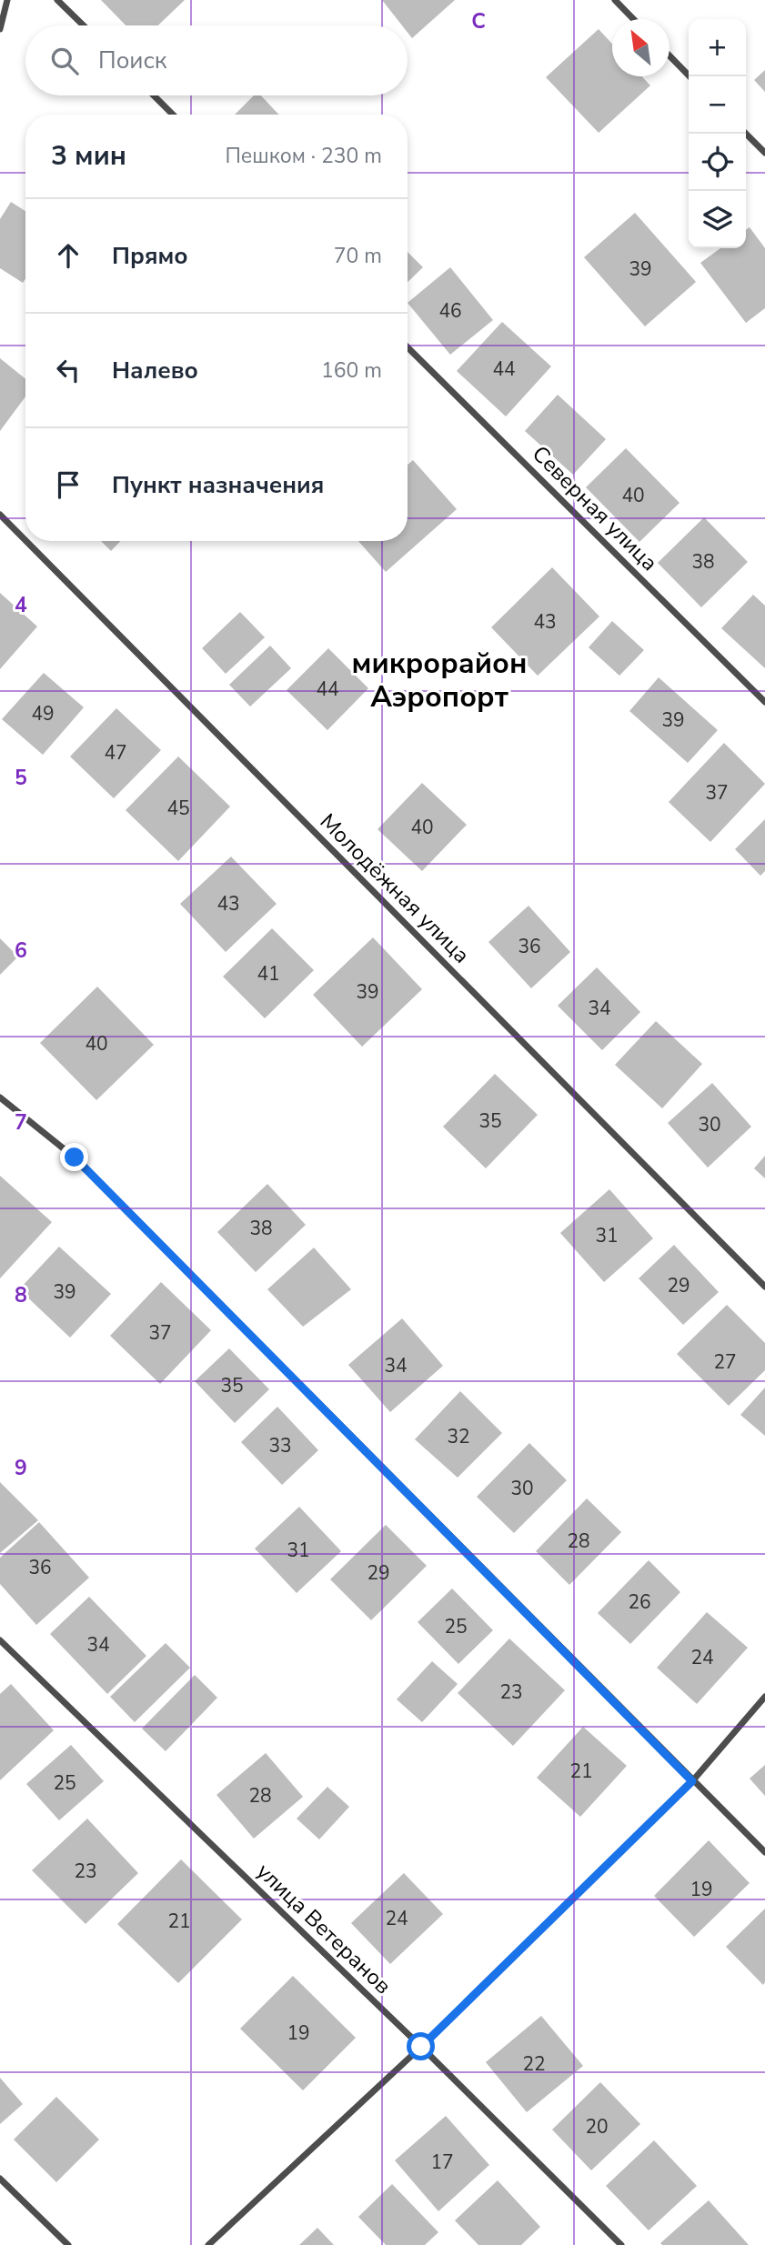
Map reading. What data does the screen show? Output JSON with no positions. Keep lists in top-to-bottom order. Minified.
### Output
{"streets":{"street":["Северная улица","Молодёжная улица","улица Ветеранов"]},"districts":["микрорайон Аэропорт"],"house_numbers":["39","46","44","40","38","43","44","49","39","47","37","45","40","43","36","41","39","34","40","35","30","38","31","29","39","37","27","34","35","32","33","30","28","31","36","29","26","25","34","24","23","21","25","28","23","19","24","21","19","22","20","17"],"north":"top left","page":{"map_buttons":["+","−"],"search":"Поиск","heading":["3 мин","Пешком · 230 m"],"list":[["Прямо","70 m"],["Налево","160 m"],"Пункт назначения"]},"grid":{"columns":["C"],"rows":["4","5","6","7","8","9"]}}
